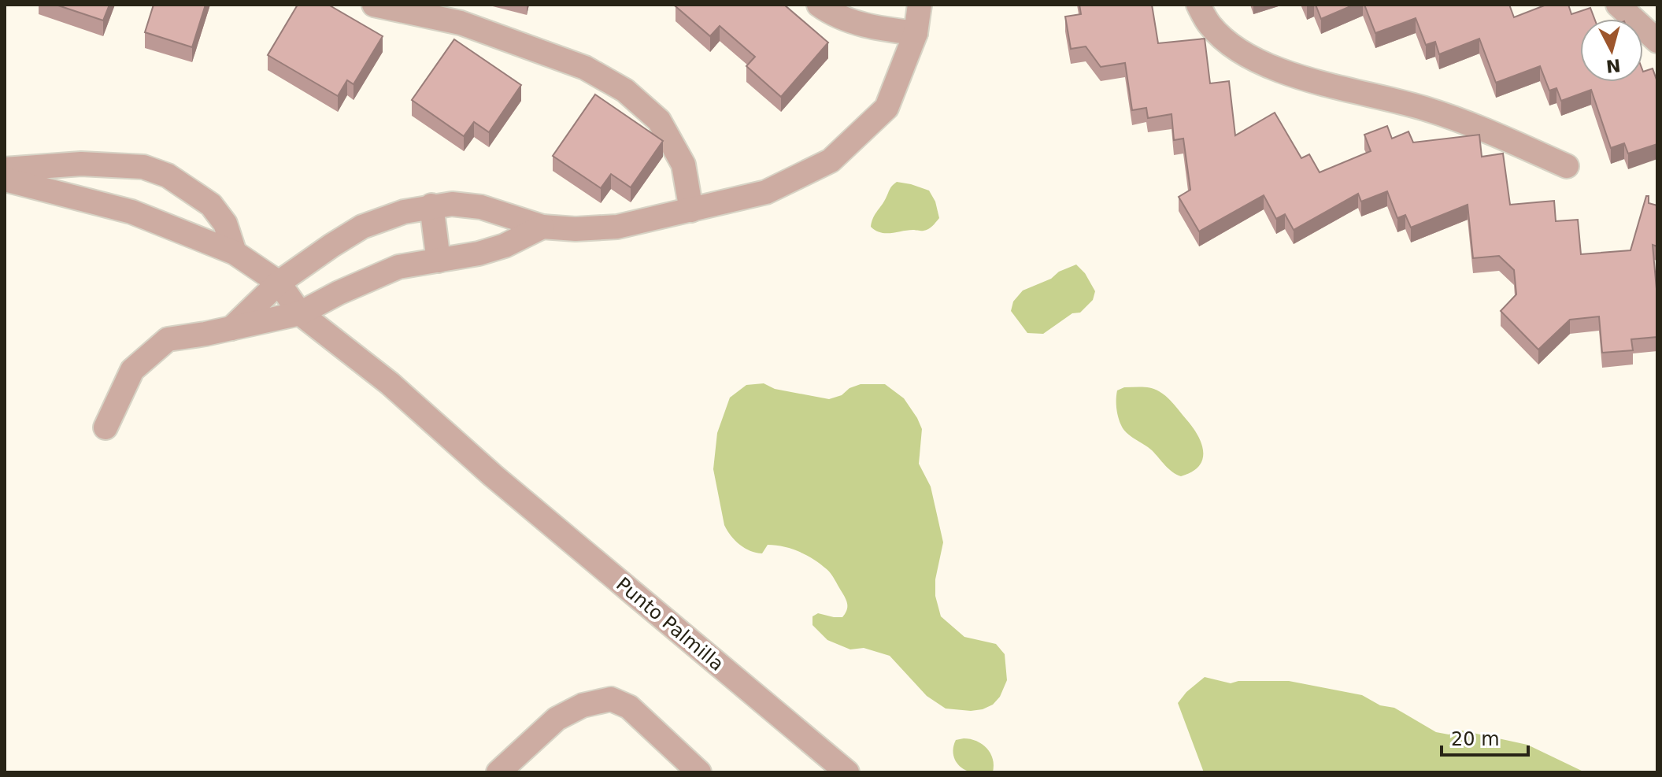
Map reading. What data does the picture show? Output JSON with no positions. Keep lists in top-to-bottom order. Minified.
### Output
{"streets":{"street":["Punto Palmilla"]},"scale_bar":"20 m","north":"bottom"}
